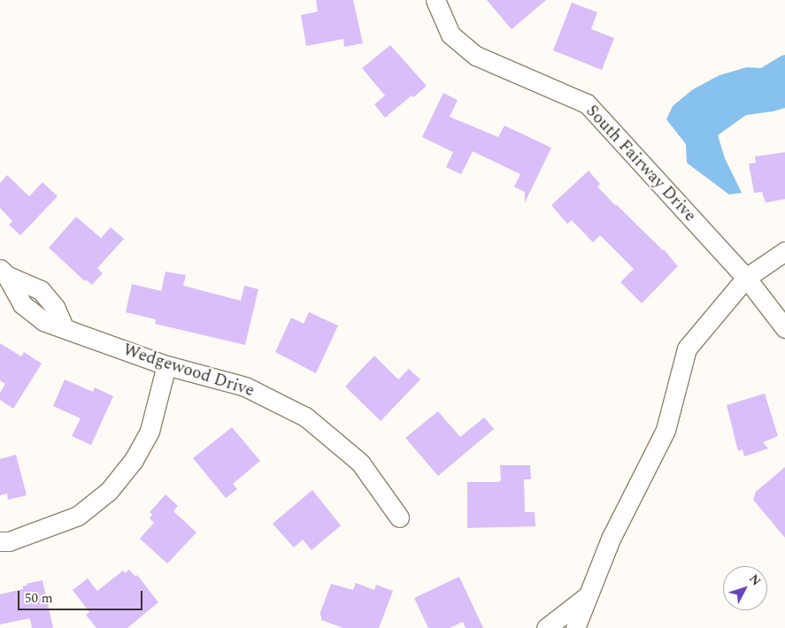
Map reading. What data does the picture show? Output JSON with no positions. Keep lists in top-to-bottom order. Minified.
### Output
{"streets":{"street":["South Fairway Drive","Wedgewood Drive"]},"scale_bar":"50 m","north":"top right"}
